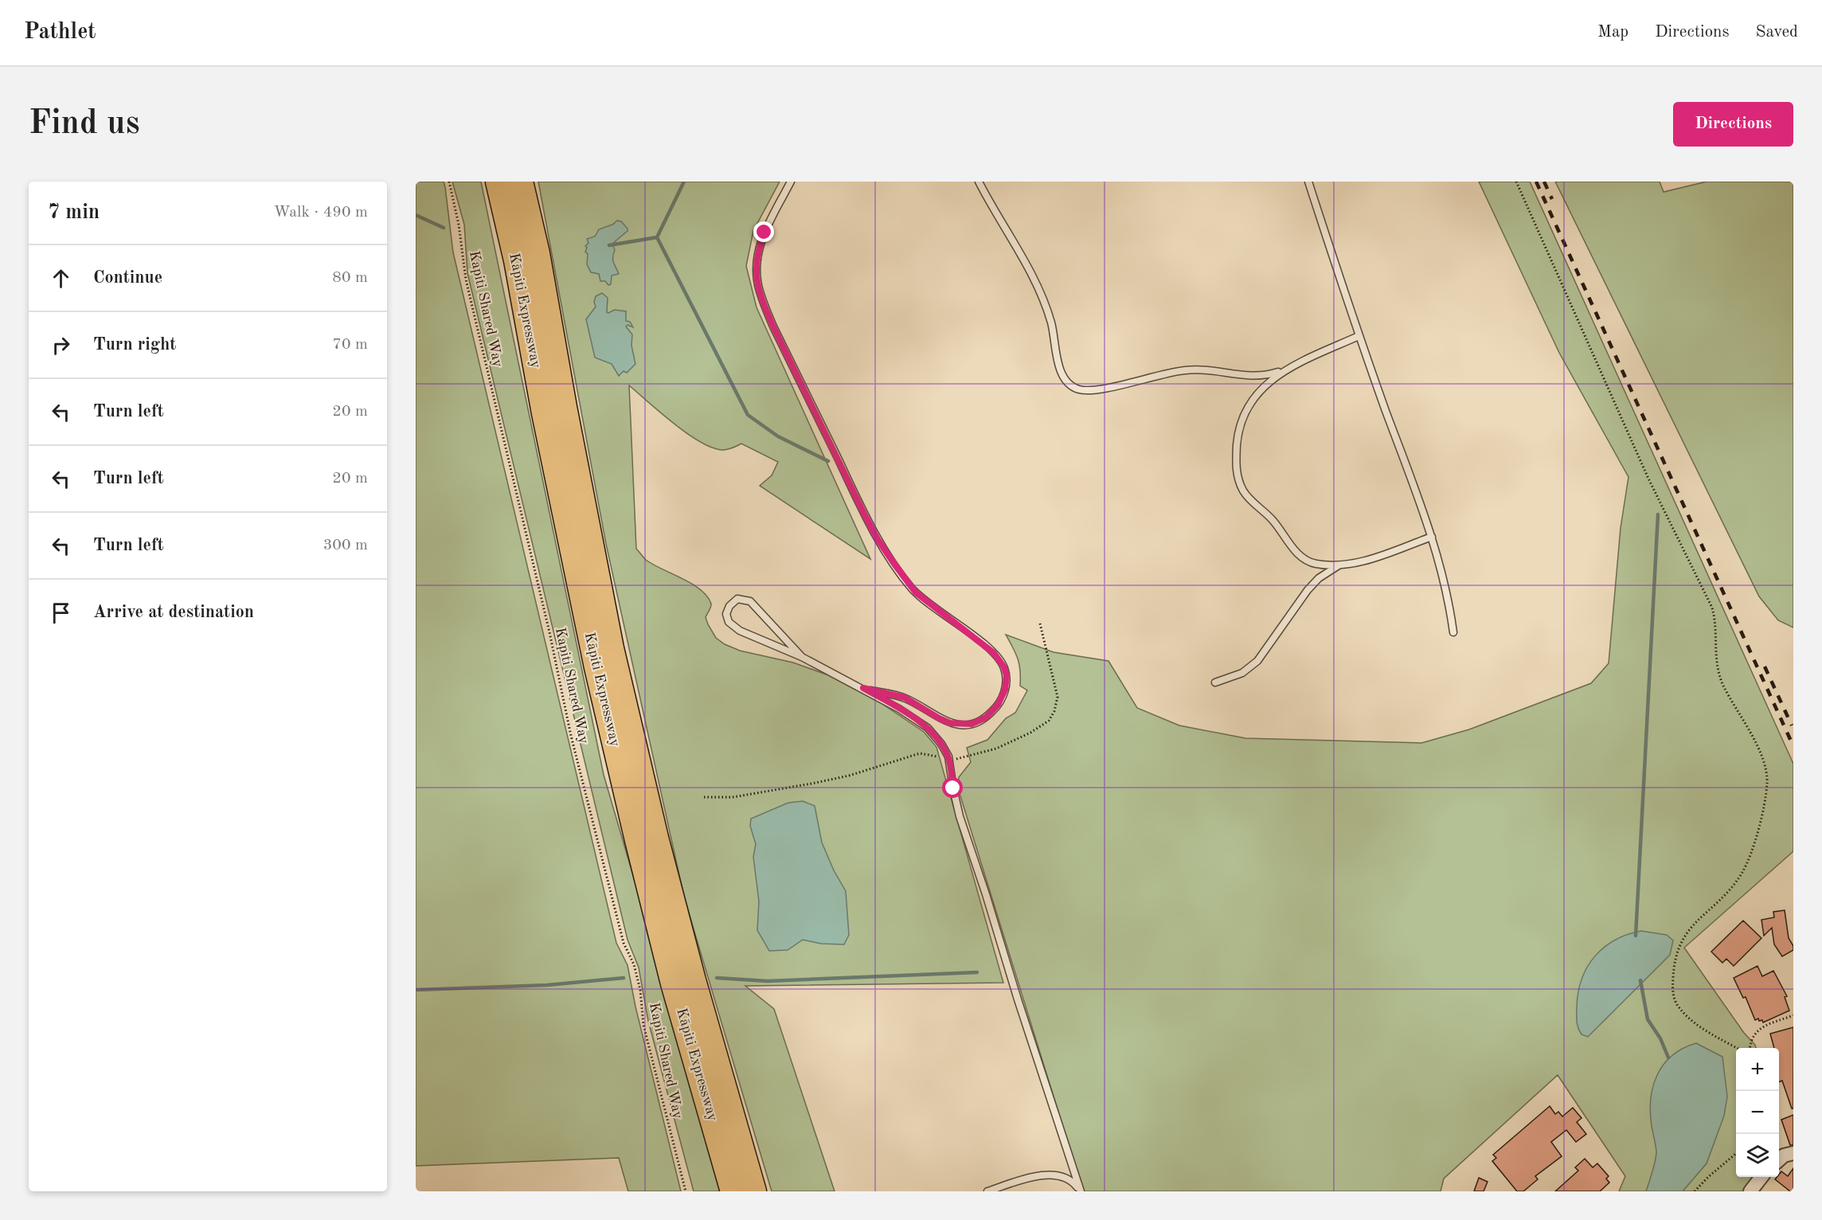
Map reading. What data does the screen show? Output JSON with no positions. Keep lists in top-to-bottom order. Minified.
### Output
{"streets":{"highway":["Kāpiti Expressway"],"path":["Kapiti Shared Way"]},"page":{"header":"Pathlet","nav":["Map","Directions","Saved"],"buttons":"Directions","title":"Find us","heading":["7 min","Walk · 490 m"],"list":[["Continue","80 m"],["Turn right","70 m"],["Turn left","20 m"],["Turn left","20 m"],["Turn left","300 m"],"Arrive at destination"],"map_buttons":["+","−"]}}
